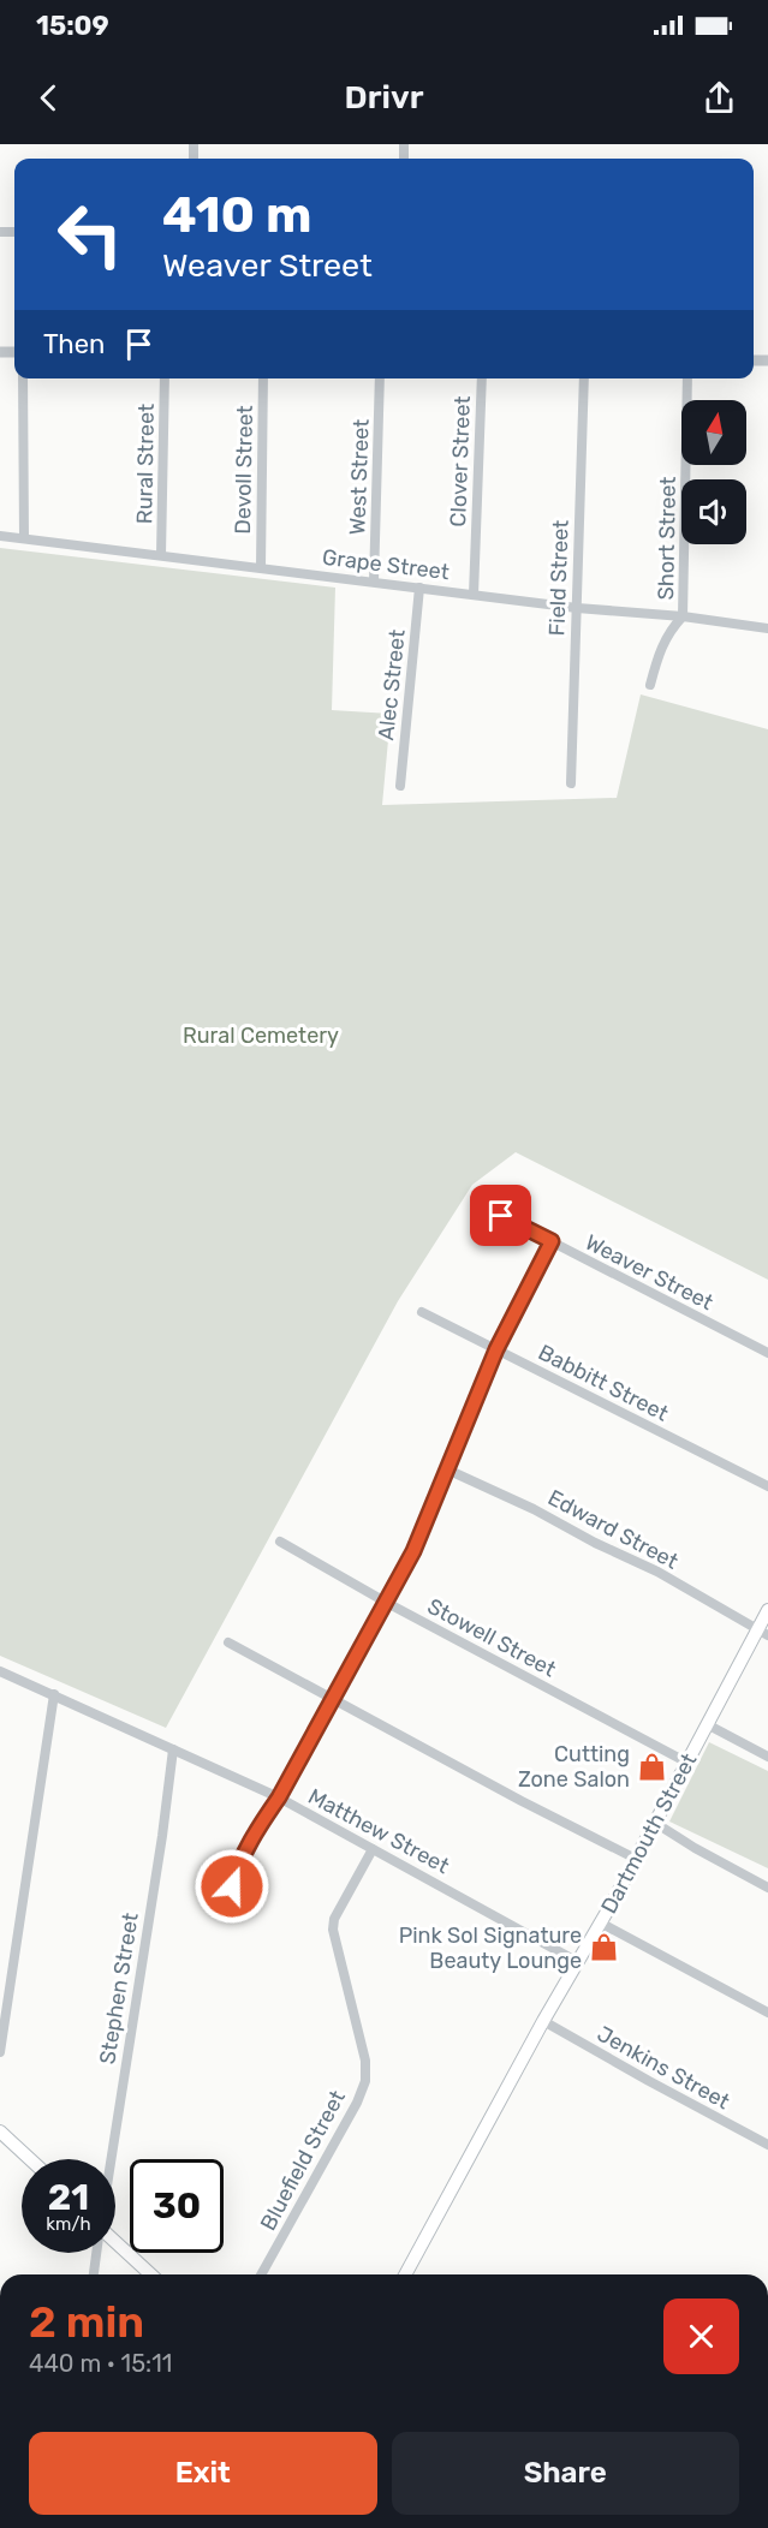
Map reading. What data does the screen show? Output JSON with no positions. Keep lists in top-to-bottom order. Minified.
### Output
{"streets":{"main road":["Dartmouth Street"],"street":["Clover Street","Rural Street","Devoll Street","West Street","Short Street","Grape Street","Field Street","Alec Street","Weaver Street","Babbitt Street","Edward Street","Stowell Street","Matthew Street","Stephen Street","Jenkins Street","Bluefield Street"]},"crossings":[["Clover Street","Grape Street"],["Rural Street","Grape Street"],["Devoll Street","Grape Street"],["West Street","Grape Street"],["Short Street","Grape Street"],["Grape Street","Field Street"],["Grape Street","Alec Street"],["Edward Street","Dartmouth Street"],["Stowell Street","Dartmouth Street"],["Matthew Street","Dartmouth Street"],["Matthew Street","Stephen Street"],["Matthew Street","Bluefield Street"],["Dartmouth Street","Jenkins Street"]],"parks":["Rural Cemetery"],"places":{"shop":["Cutting Zone Salon","Pink Sol Signature Beauty Lounge"]},"north":"top","page":{"status":"15:09","header":"Drivr","turn":["410 m","Weaver Street"],"then":"Then","speed":"21 km/h","limit":"30","heading":["2 min","440 m · 15:11"],"buttons":["Exit","Share"]}}
